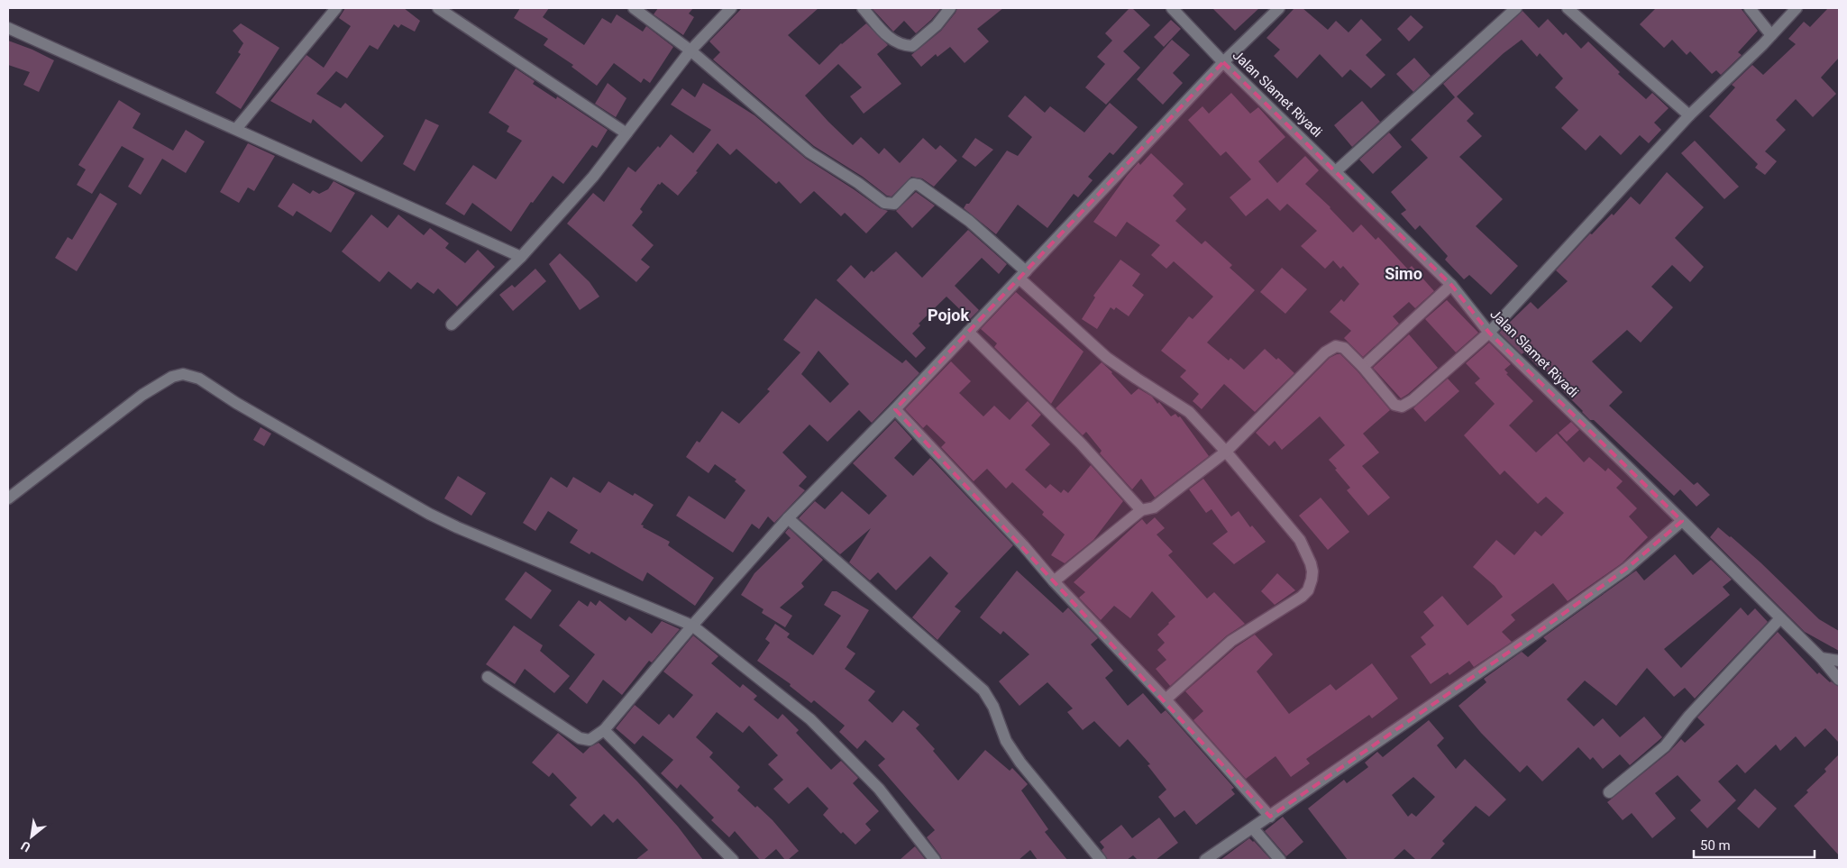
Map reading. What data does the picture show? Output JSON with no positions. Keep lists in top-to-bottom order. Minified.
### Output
{"streets":{"street":["Jalan Slamet Riyadi"]},"districts":["Simo","Pojok"],"scale_bar":"50 m","north":"bottom left"}
